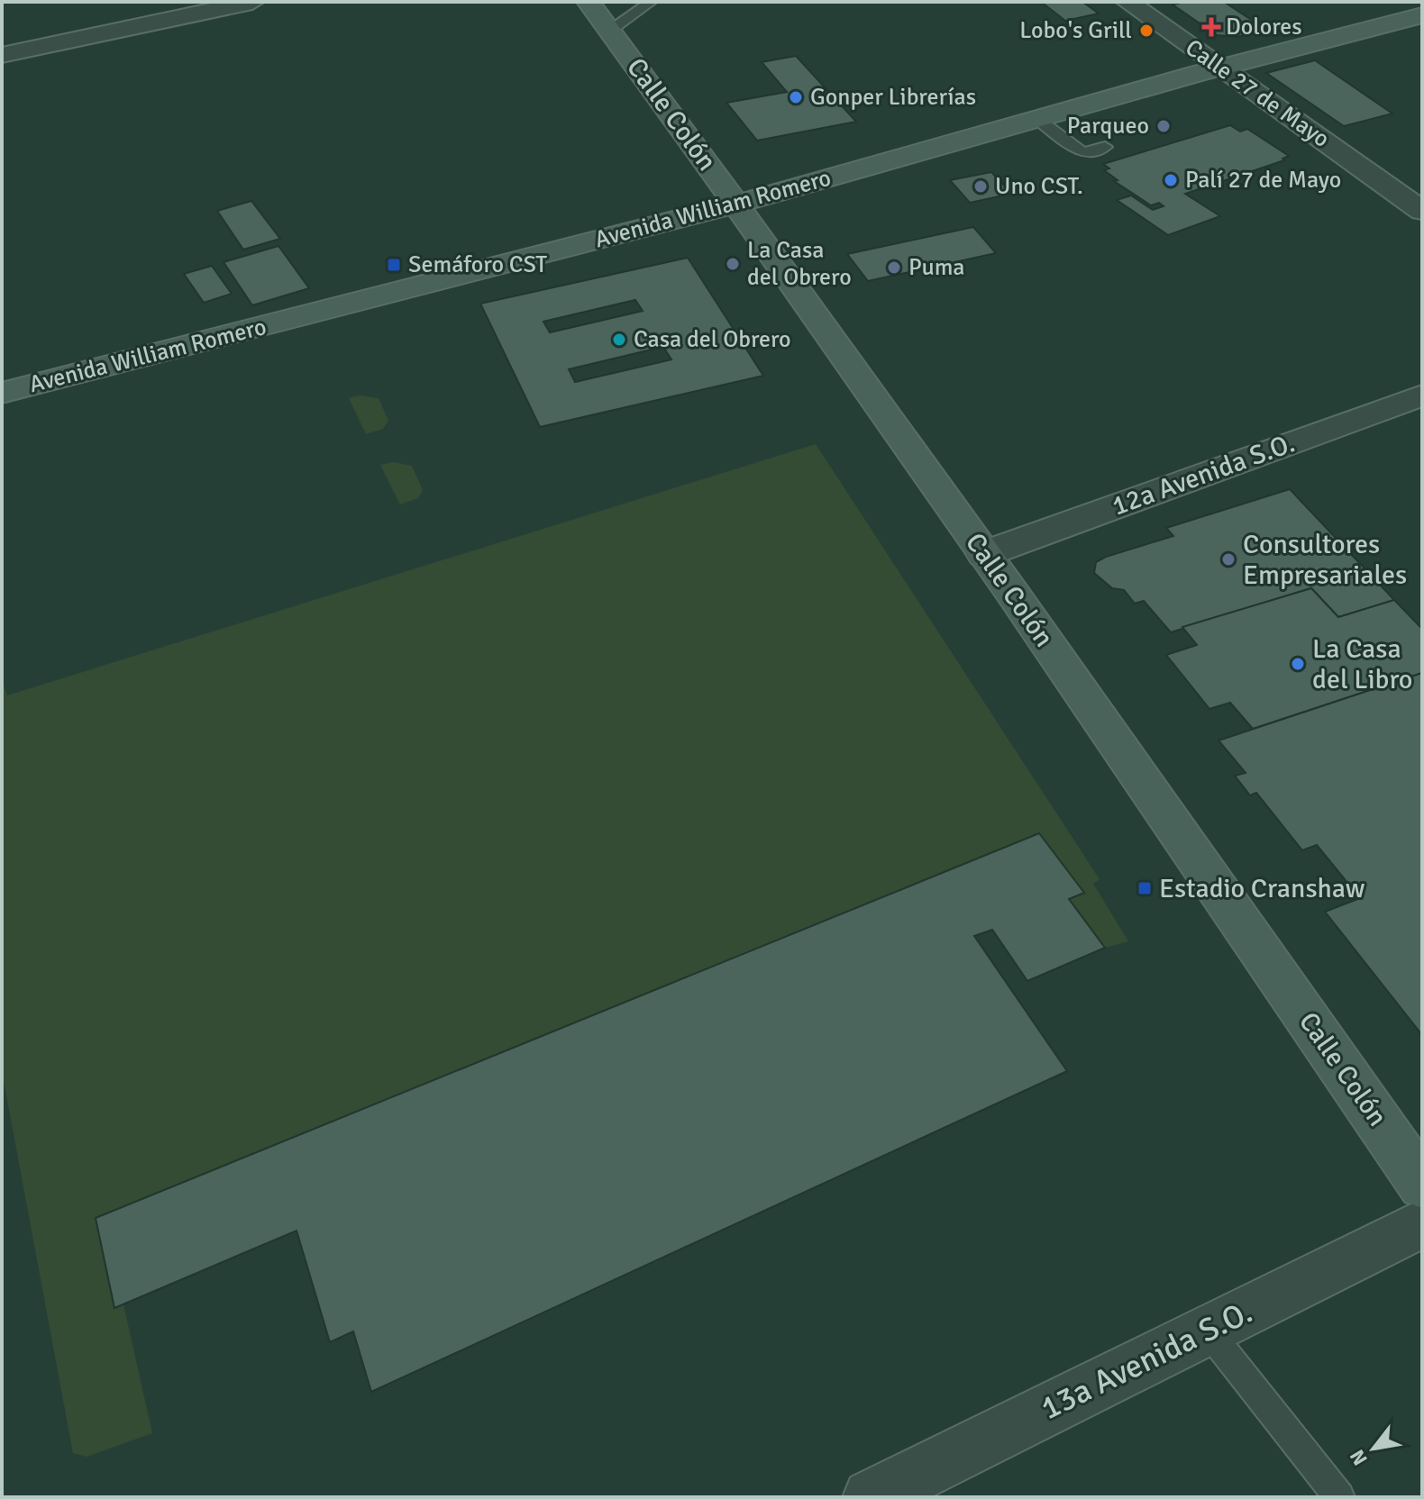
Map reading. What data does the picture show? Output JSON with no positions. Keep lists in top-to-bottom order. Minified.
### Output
{"streets":{"main road":["Calle Colón","Avenida William Romero"],"street":["Calle 27 de Mayo","12a Avenida S.O.","13a Avenida S.O."]},"crossings":[["Calle 27 de Mayo","Avenida William Romero"],["Calle Colón","Avenida William Romero"],["Calle Colón","12a Avenida S.O."]],"places":{"health":["Dolores"],"other":["Lobo's Grill","Gonper Librerías","Parqueo","Palí 27 de Mayo","Uno CST.","La Casa del Obrero","Puma","Casa del Obrero","Consultores Empresariales","La Casa del Libro"],"transit":["Semáforo CST","Estadio Cranshaw"]},"north":"bottom left"}
